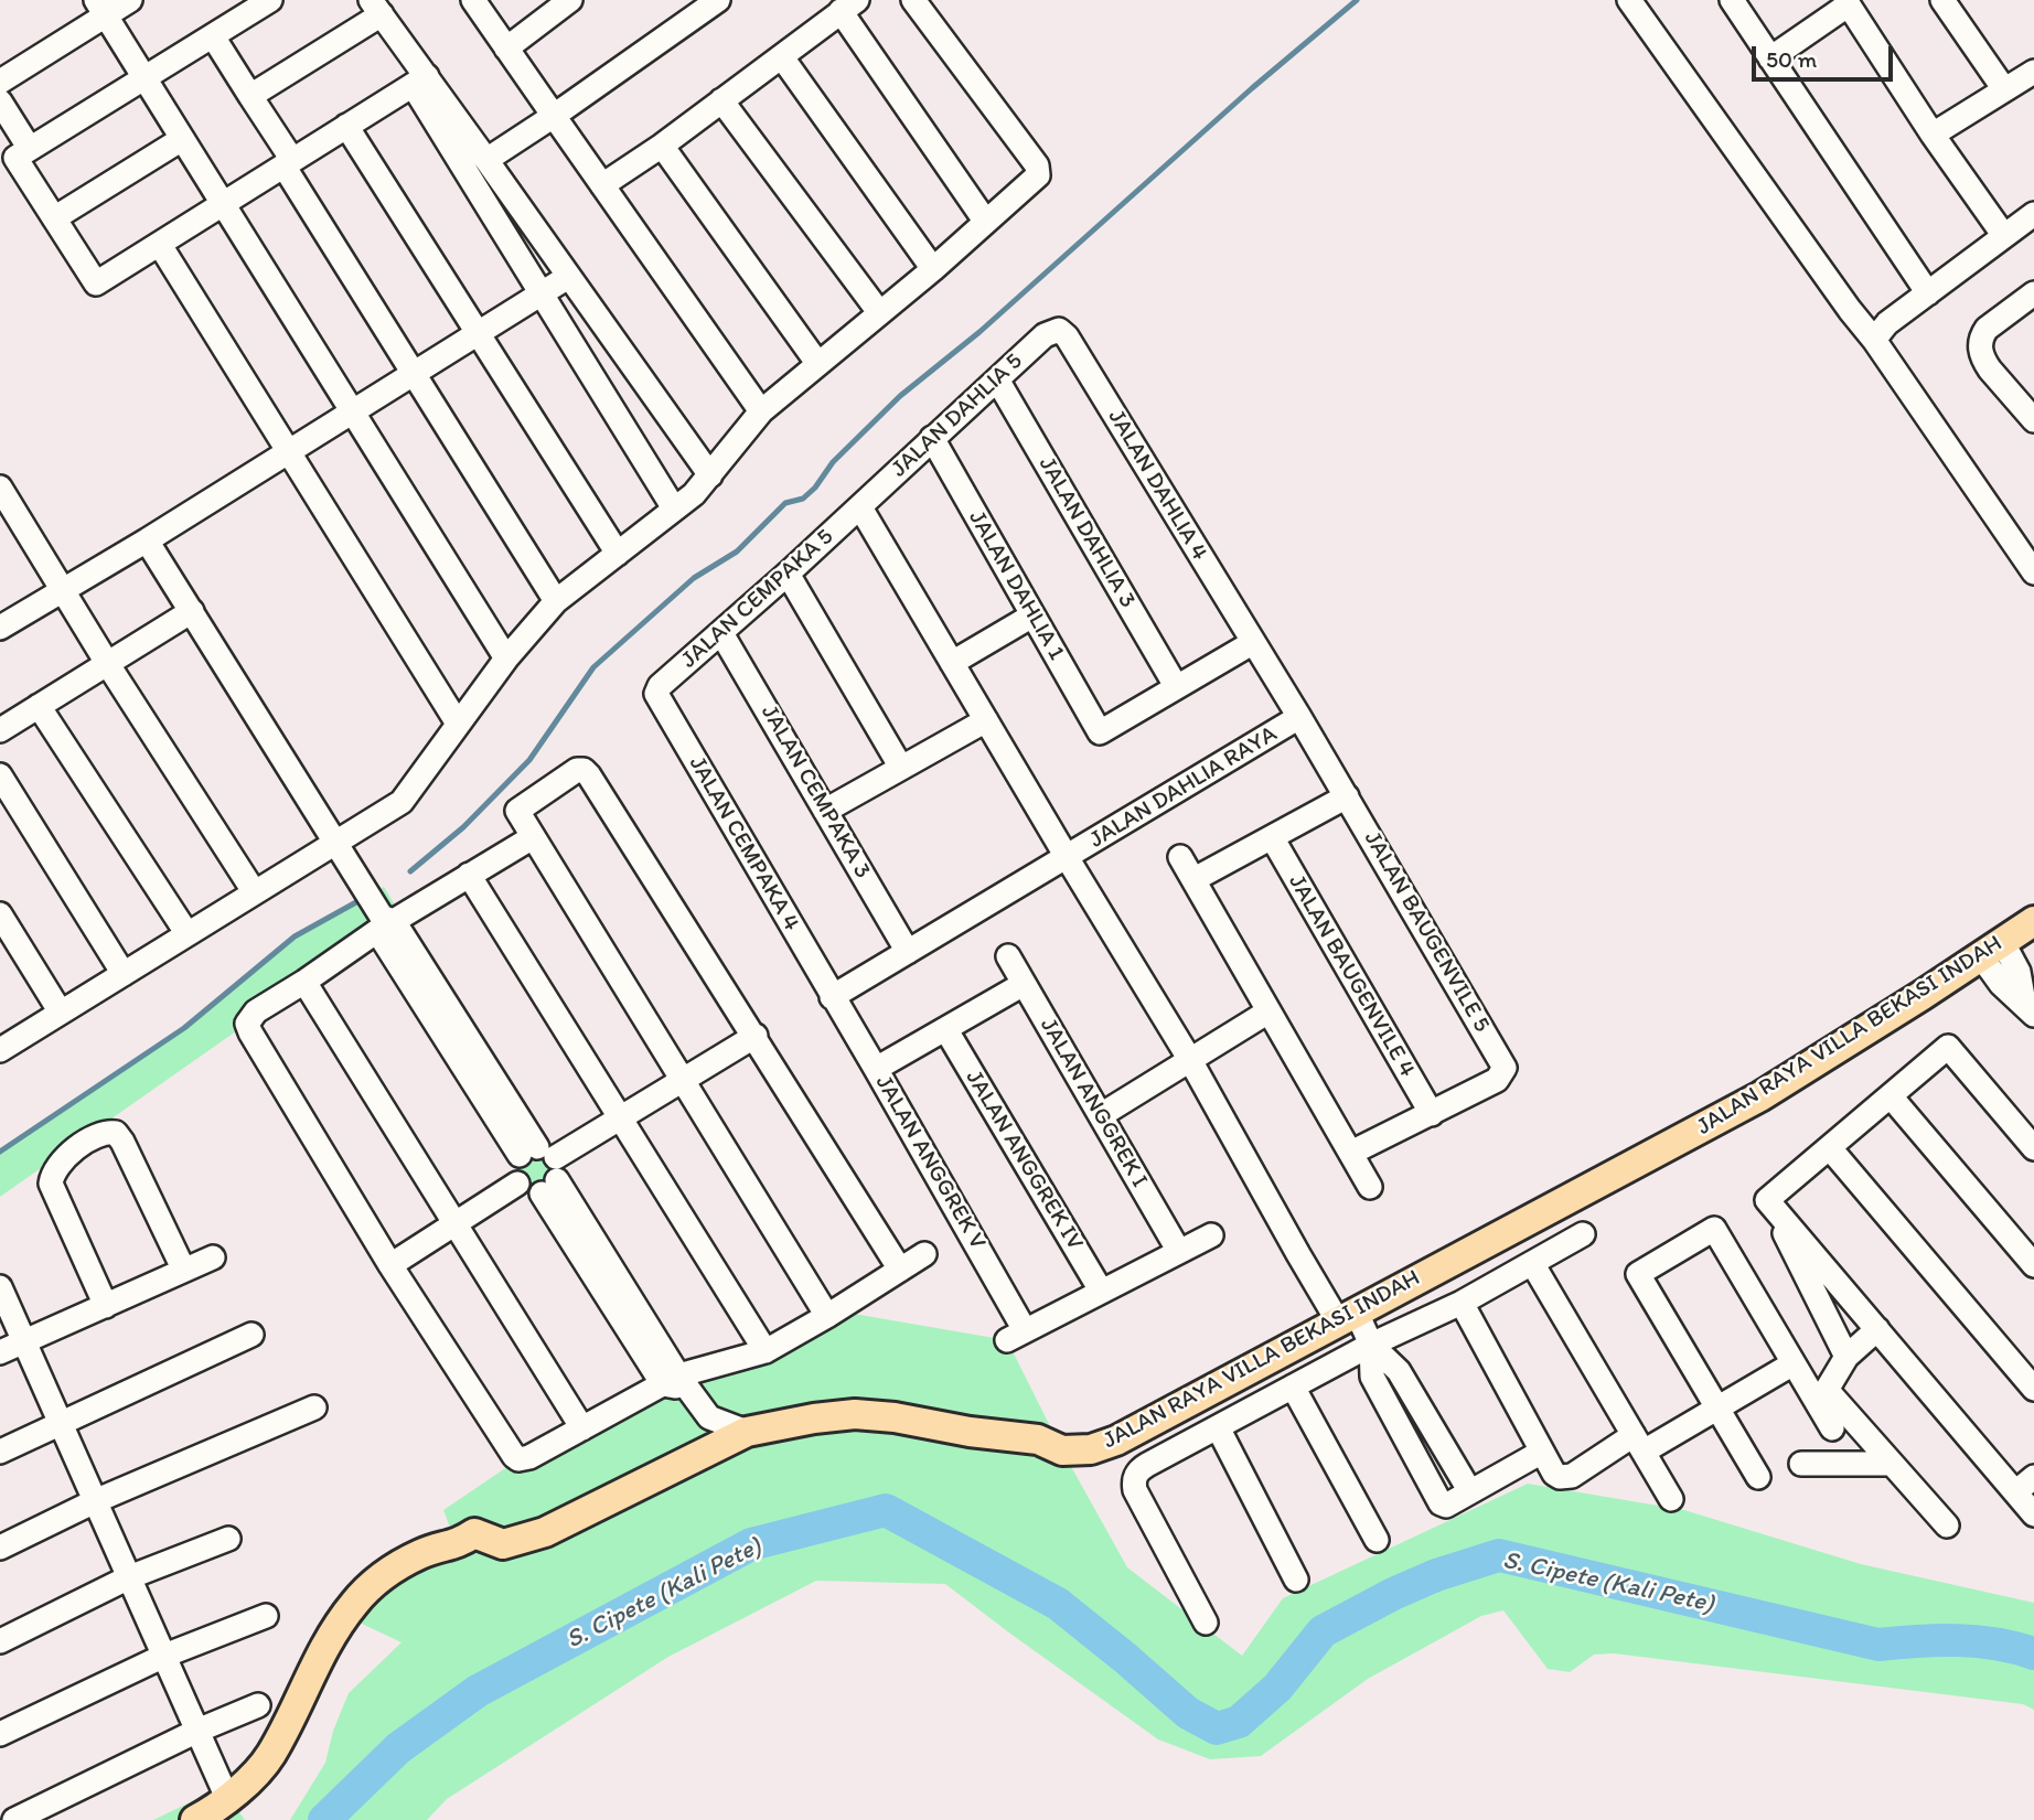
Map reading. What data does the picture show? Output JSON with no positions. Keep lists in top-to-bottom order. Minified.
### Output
{"streets":{"main road":["JALAN RAYA VILLA BEKASI INDAH"],"street":["JALAN DAHLIA 5","JALAN DAHLIA 4","JALAN DAHLIA 3","JALAN DAHLIA 1","JALAN CEMPAKA 5","JALAN DAHLIA RAYA","JALAN CEMPAKA 3","JALAN CEMPAKA 4","JALAN BAUGENVILE 5","JALAN BAUGENVILE 4","JALAN ANGGREK I","JALAN ANGGREK IV","JALAN ANGGREK V"]},"crossings":[["JALAN DAHLIA 5","JALAN DAHLIA 4"],["JALAN DAHLIA 5","JALAN DAHLIA 3"],["JALAN DAHLIA 5","JALAN DAHLIA 1"],["JALAN DAHLIA 5","JALAN CEMPAKA 5"],["JALAN DAHLIA 4","JALAN DAHLIA RAYA"],["JALAN DAHLIA 4","JALAN BAUGENVILE 5"],["JALAN DAHLIA 3","JALAN DAHLIA 1"],["JALAN CEMPAKA 5","JALAN CEMPAKA 3"],["JALAN CEMPAKA 5","JALAN CEMPAKA 4"],["JALAN DAHLIA RAYA","JALAN CEMPAKA 3"],["JALAN DAHLIA RAYA","JALAN CEMPAKA 4"],["JALAN DAHLIA RAYA","JALAN BAUGENVILE 5"],["JALAN DAHLIA RAYA","JALAN ANGGREK V"],["JALAN CEMPAKA 4","JALAN ANGGREK V"],["JALAN BAUGENVILE 5","JALAN BAUGENVILE 4"],["JALAN ANGGREK IV","JALAN ANGGREK V"]],"water":["S. Cipete (Kali Pete)"],"scale_bar":"50 m"}
